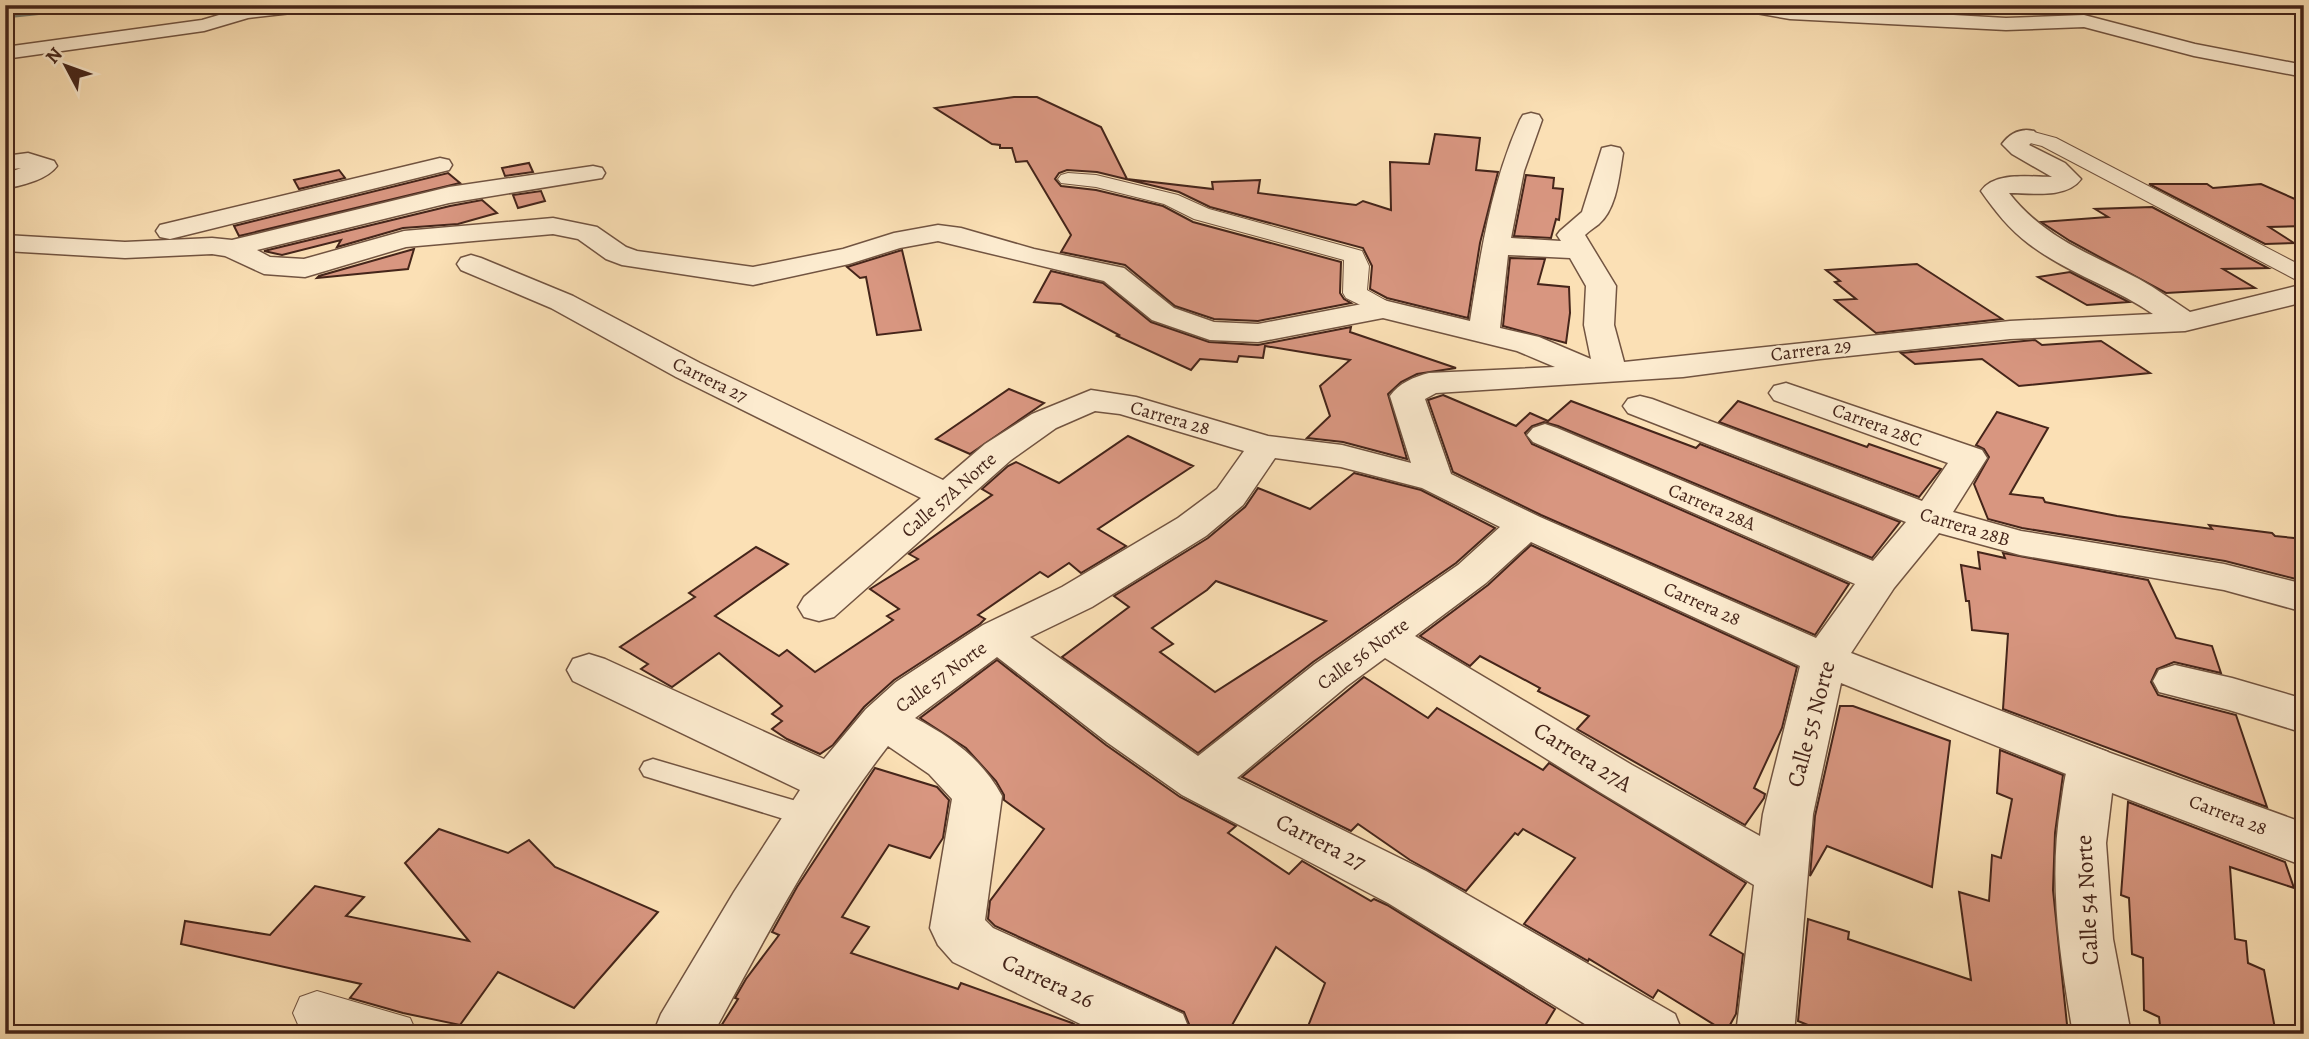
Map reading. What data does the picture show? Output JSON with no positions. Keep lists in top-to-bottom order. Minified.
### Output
{"streets":{"street":["Carrera 29","Carrera 27","Carrera 28","Carrera 28C","Calle 57A Norte","Carrera 28A","Carrera 28B","Calle 56 Norte","Calle 57 Norte","Calle 55 Norte","Carrera 27A","Calle 54 Norte","Carrera 26"]},"crossings":[["Carrera 29","Carrera 28"],["Carrera 27","Calle 57A Norte"],["Carrera 27","Calle 56 Norte"],["Carrera 27","Calle 57 Norte"],["Carrera 28","Calle 57A Norte"],["Carrera 28","Calle 56 Norte"],["Carrera 28","Calle 57 Norte"],["Carrera 28","Calle 55 Norte"],["Carrera 28","Calle 54 Norte"],["Carrera 28C","Calle 55 Norte"],["Carrera 28A","Calle 55 Norte"],["Carrera 28B","Calle 55 Norte"],["Calle 56 Norte","Carrera 27A"],["Calle 57 Norte","Carrera 26"],["Calle 55 Norte","Carrera 27A"]],"north":"top left"}
